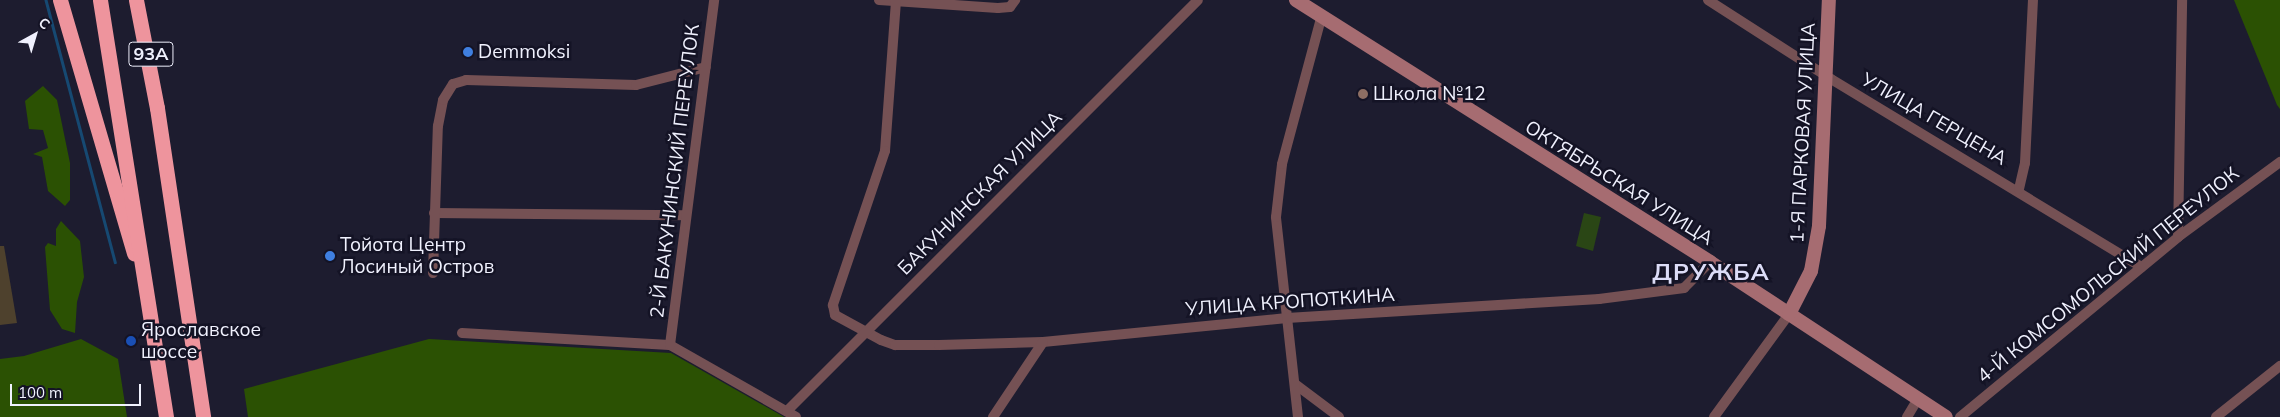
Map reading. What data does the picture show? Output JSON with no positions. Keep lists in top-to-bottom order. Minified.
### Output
{"streets":{"highway":["93A"],"street":["УЛИЦА ГЕРЦЕНА","1-Я ПАРКОВАЯ УЛИЦА","2-Й БАКУНИНСКИЙ ПЕРЕУЛОК","ОКТЯБРЬСКАЯ УЛИЦА","БАКУНИНСКАЯ УЛИЦА","4-Й КОМСОМОЛЬСКИЙ ПЕРЕУЛОК","УЛИЦА КРОПОТКИНА"]},"crossings":[["УЛИЦА ГЕРЦЕНА","1-Я ПАРКОВАЯ УЛИЦА"],["УЛИЦА ГЕРЦЕНА","4-Й КОМСОМОЛЬСКИЙ ПЕРЕУЛОК"],["1-Я ПАРКОВАЯ УЛИЦА","ОКТЯБРЬСКАЯ УЛИЦА"],["ОКТЯБРЬСКАЯ УЛИЦА","УЛИЦА КРОПОТКИНА"],["БАКУНИНСКАЯ УЛИЦА","УЛИЦА КРОПОТКИНА"]],"districts":["ДРУЖБА"],"places":["Demmoksi","Школа №12","Тойота Центр Лосиный Остров","Ярославское шоссе"],"scale_bar":"100 m","north":"top right"}
